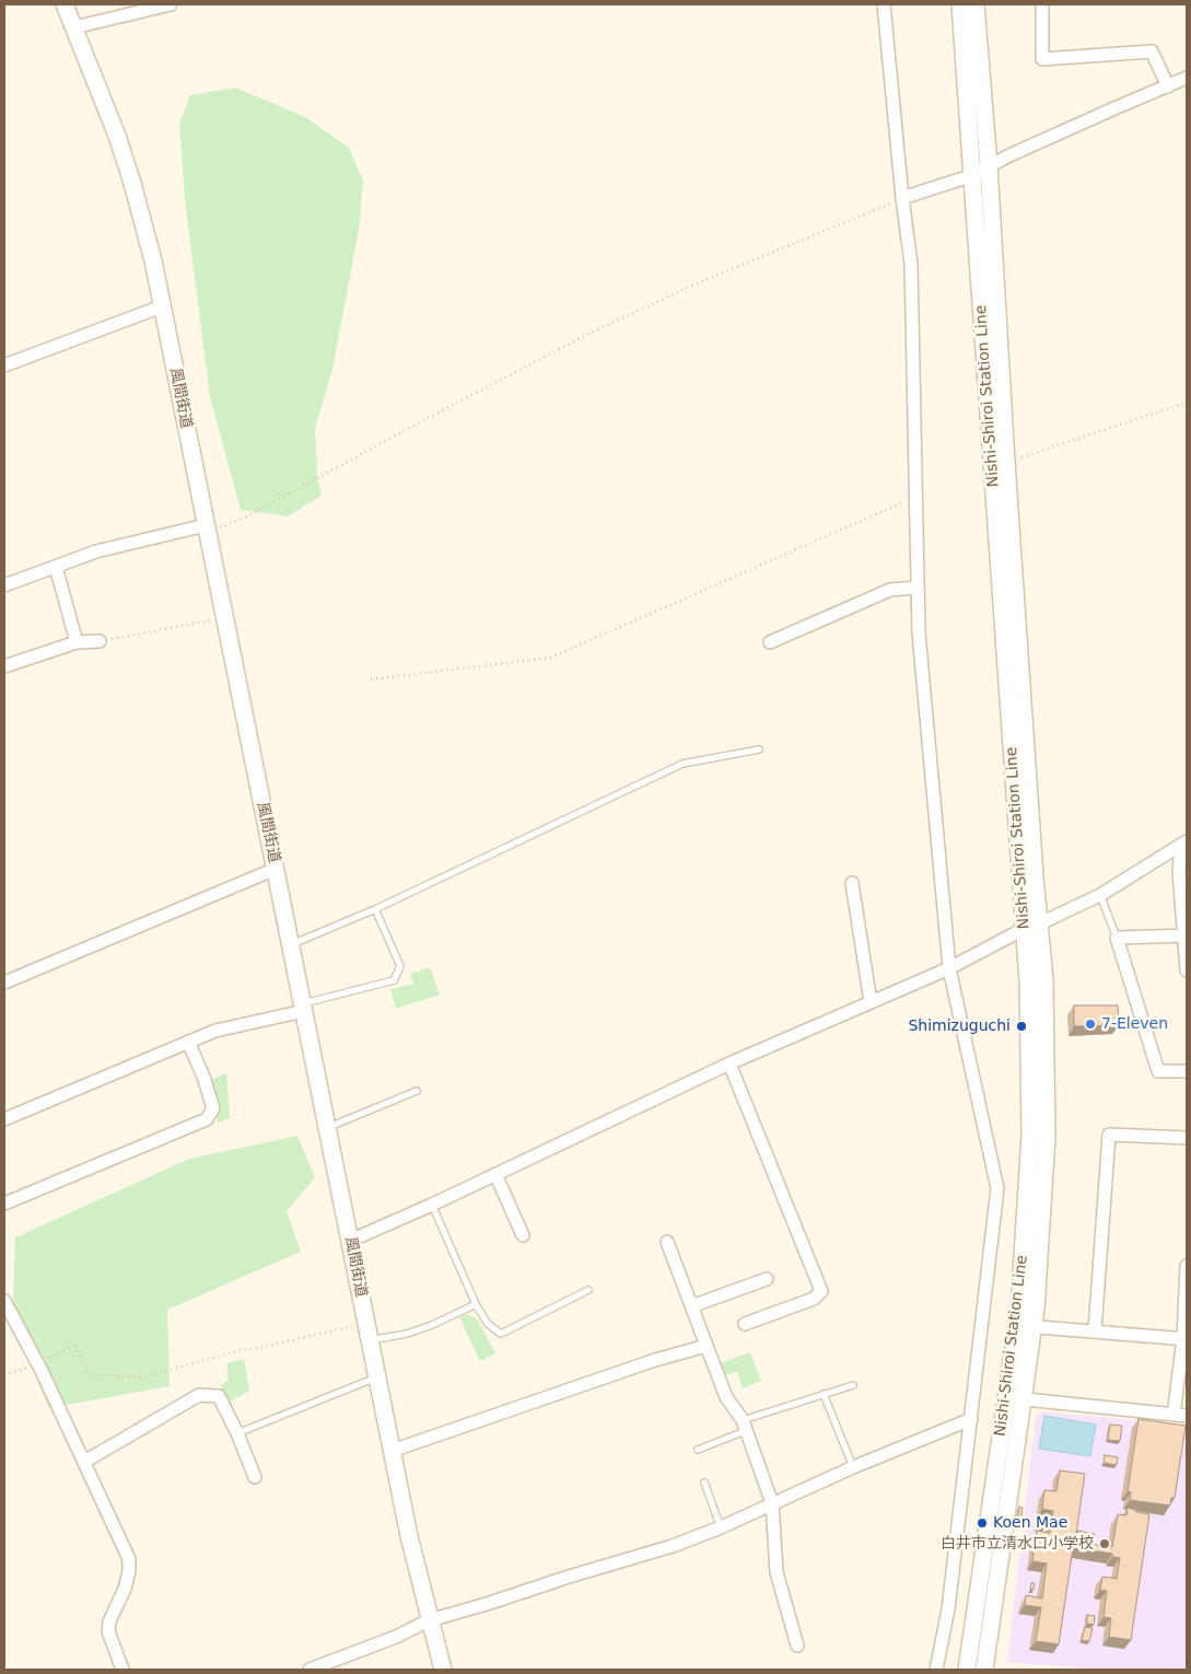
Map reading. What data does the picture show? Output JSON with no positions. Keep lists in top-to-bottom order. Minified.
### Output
{"streets":{"main road":["Nishi-Shiroi Station Line","風間街道"]},"places":["7-Eleven","Shimizuguchi","Koen Mae","白井市立清水口小学校"]}
